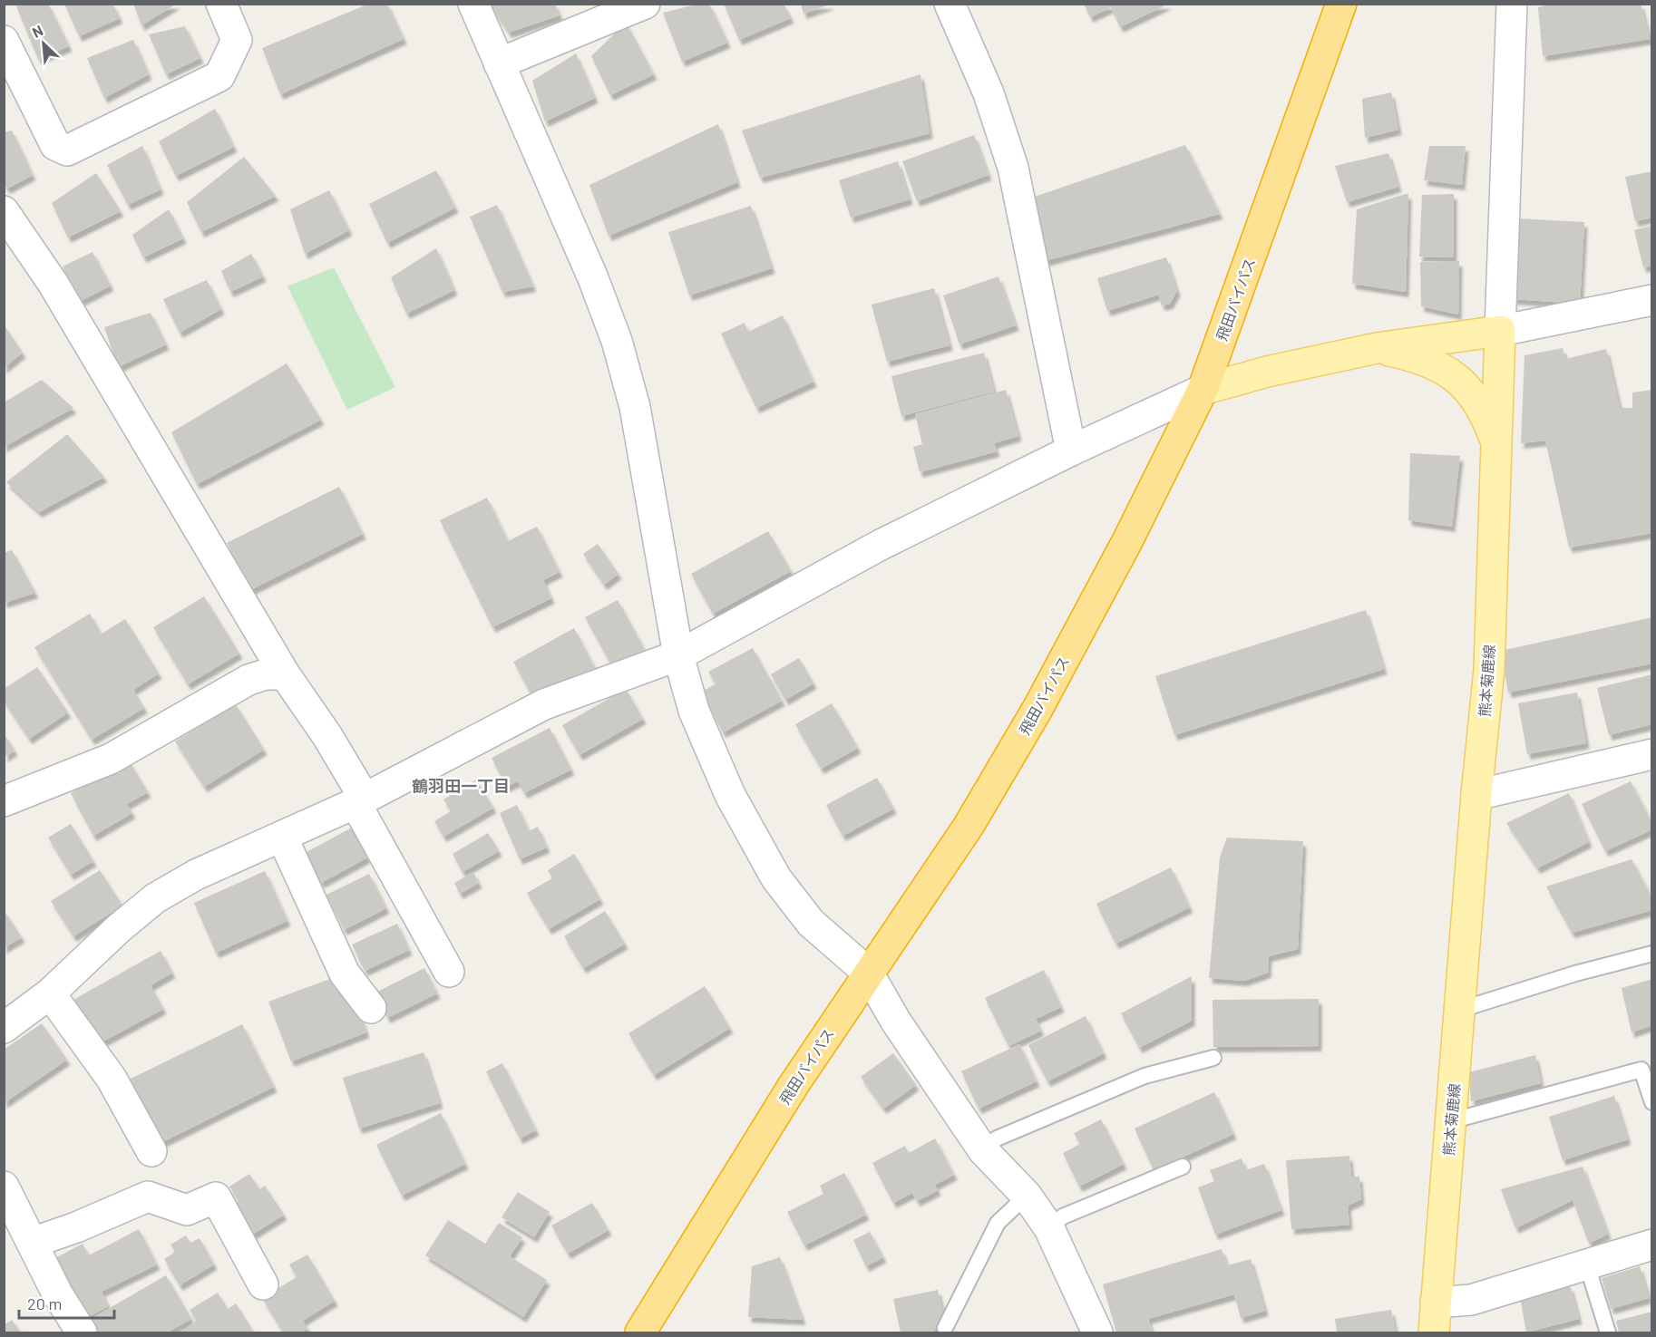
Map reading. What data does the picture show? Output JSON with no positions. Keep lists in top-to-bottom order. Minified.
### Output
{"streets":{"highway":["飛田バイパス"],"main road":["熊本菊鹿線"]},"districts":["鶴羽田一丁目"],"scale_bar":"20 m","north":"top left"}
